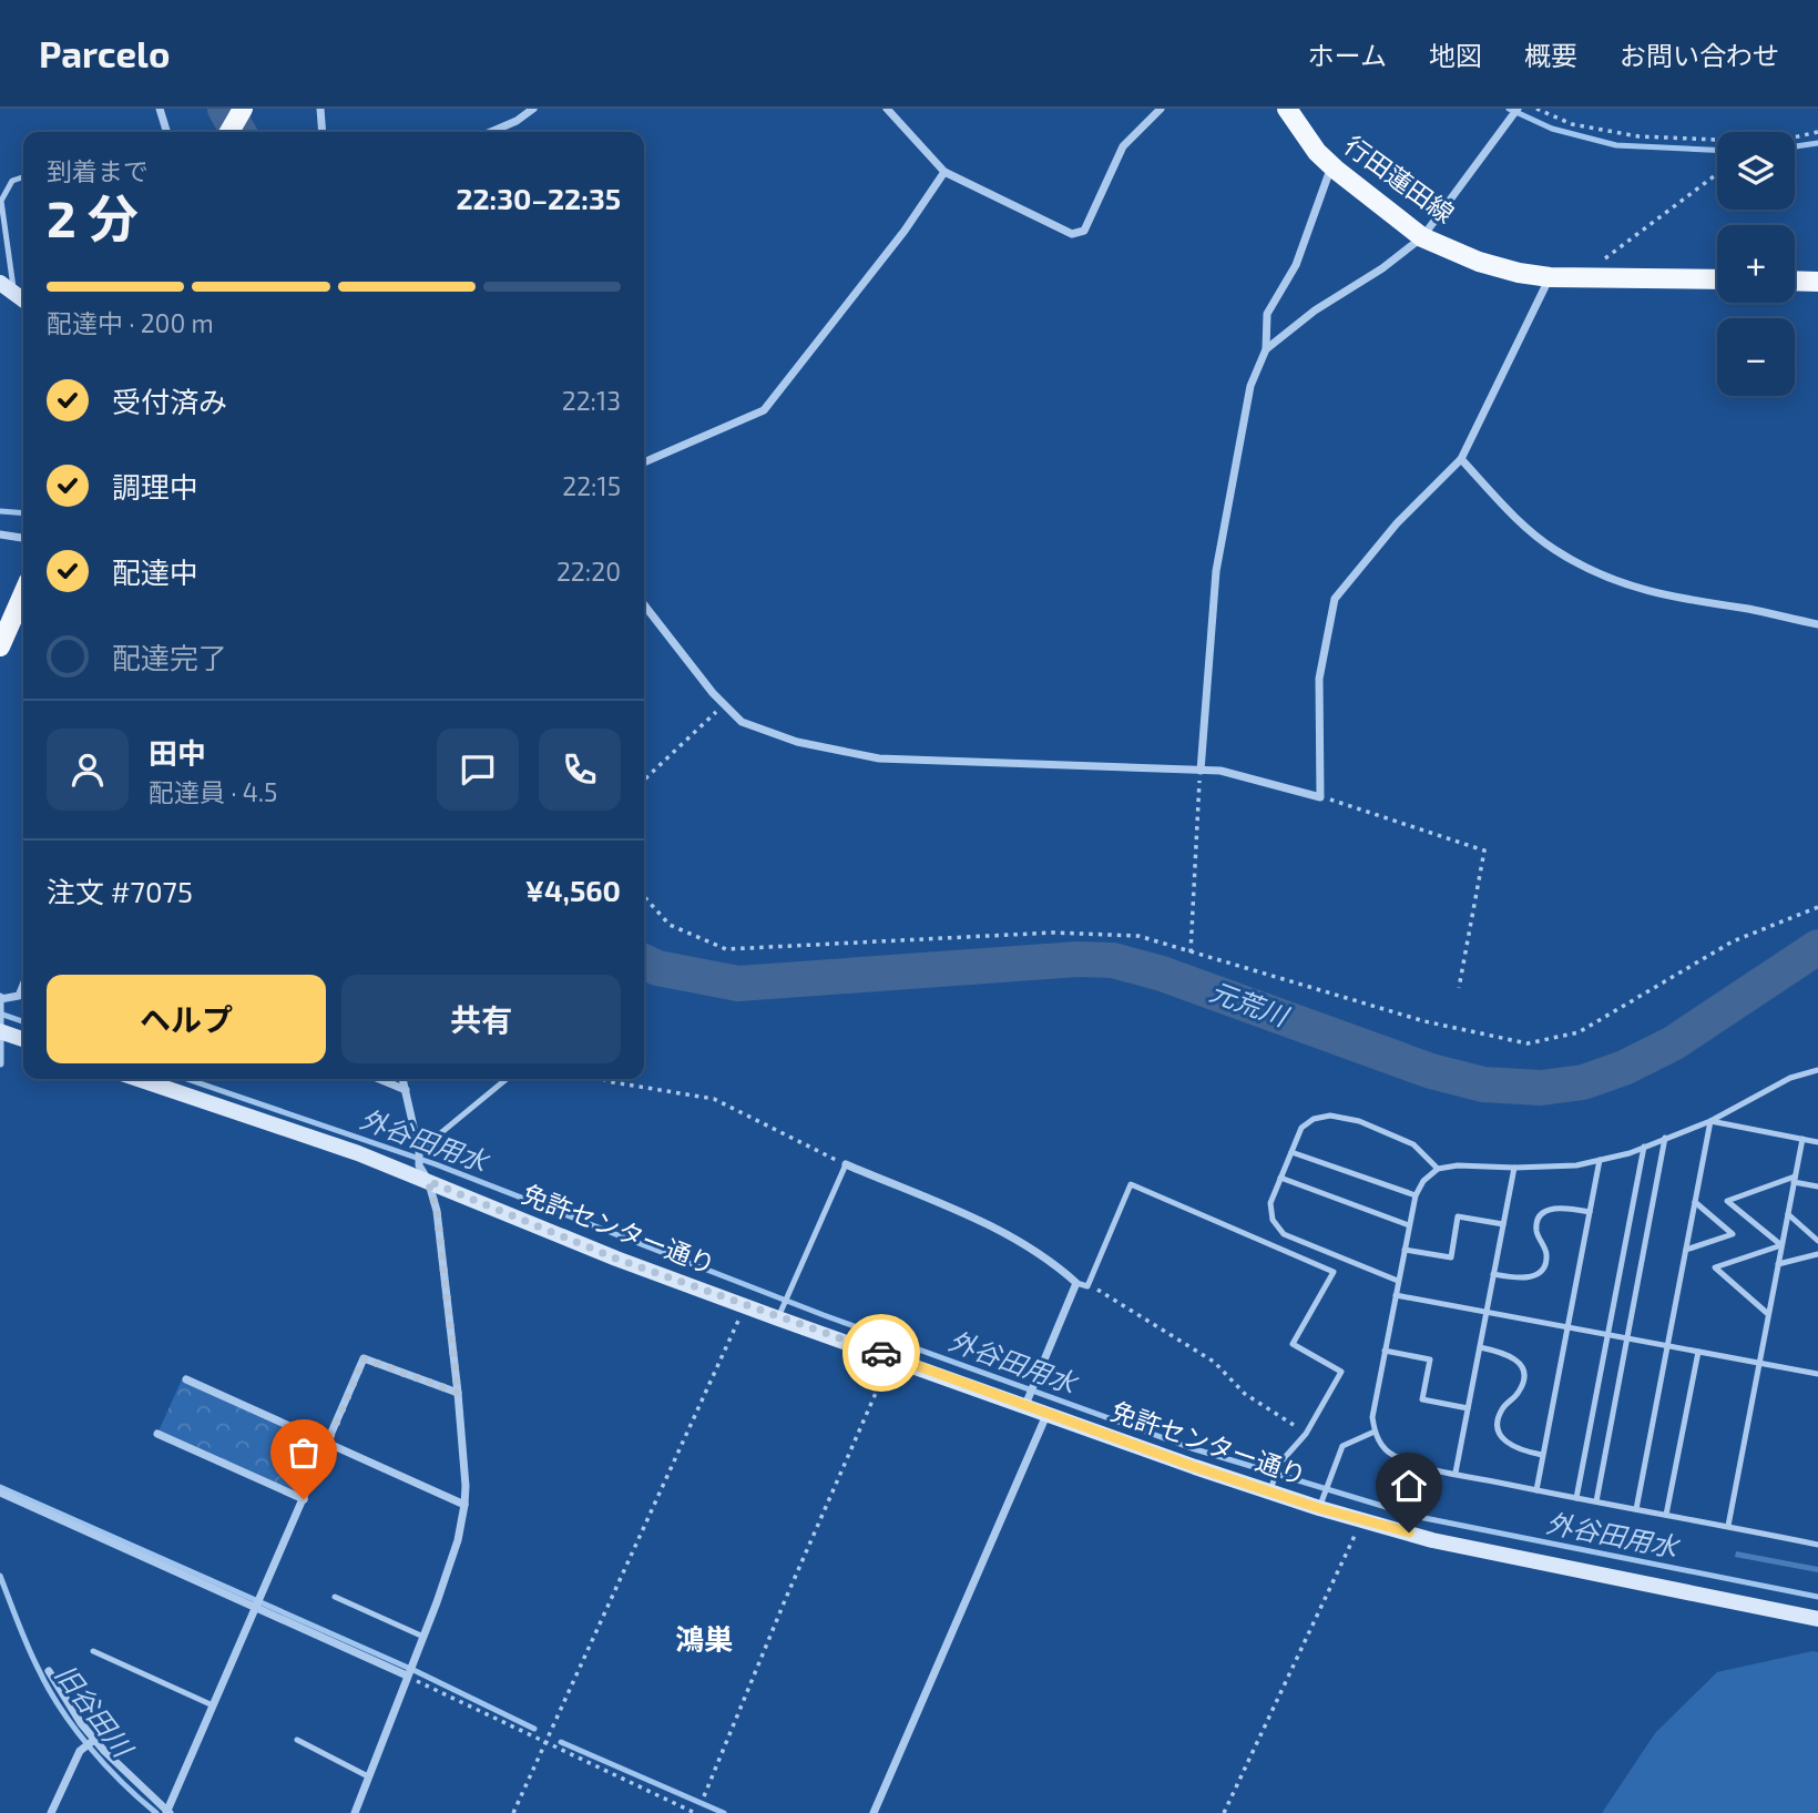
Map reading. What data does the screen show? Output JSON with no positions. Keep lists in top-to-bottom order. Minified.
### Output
{"streets":{"main road":["行田蓮田線"],"street":["免許センター通り"]},"districts":["鴻巣"],"water":["元荒川","外谷田用水","旧谷田川"],"page":{"header":"Parcelo","nav":["ホーム","地図","概要","お問い合わせ"],"map_buttons":["+","−"],"heading":["2 分","到着まで","22:30–22:35"],"panel":["田中","配達員 · 4.5","注文 #7075","¥4,560"],"bar":"配達中 · 200 m","list":[["受付済み","22:13"],["調理中","22:15"],["配達中","22:20"],"配達完了"],"buttons":["ヘルプ","共有"]}}
